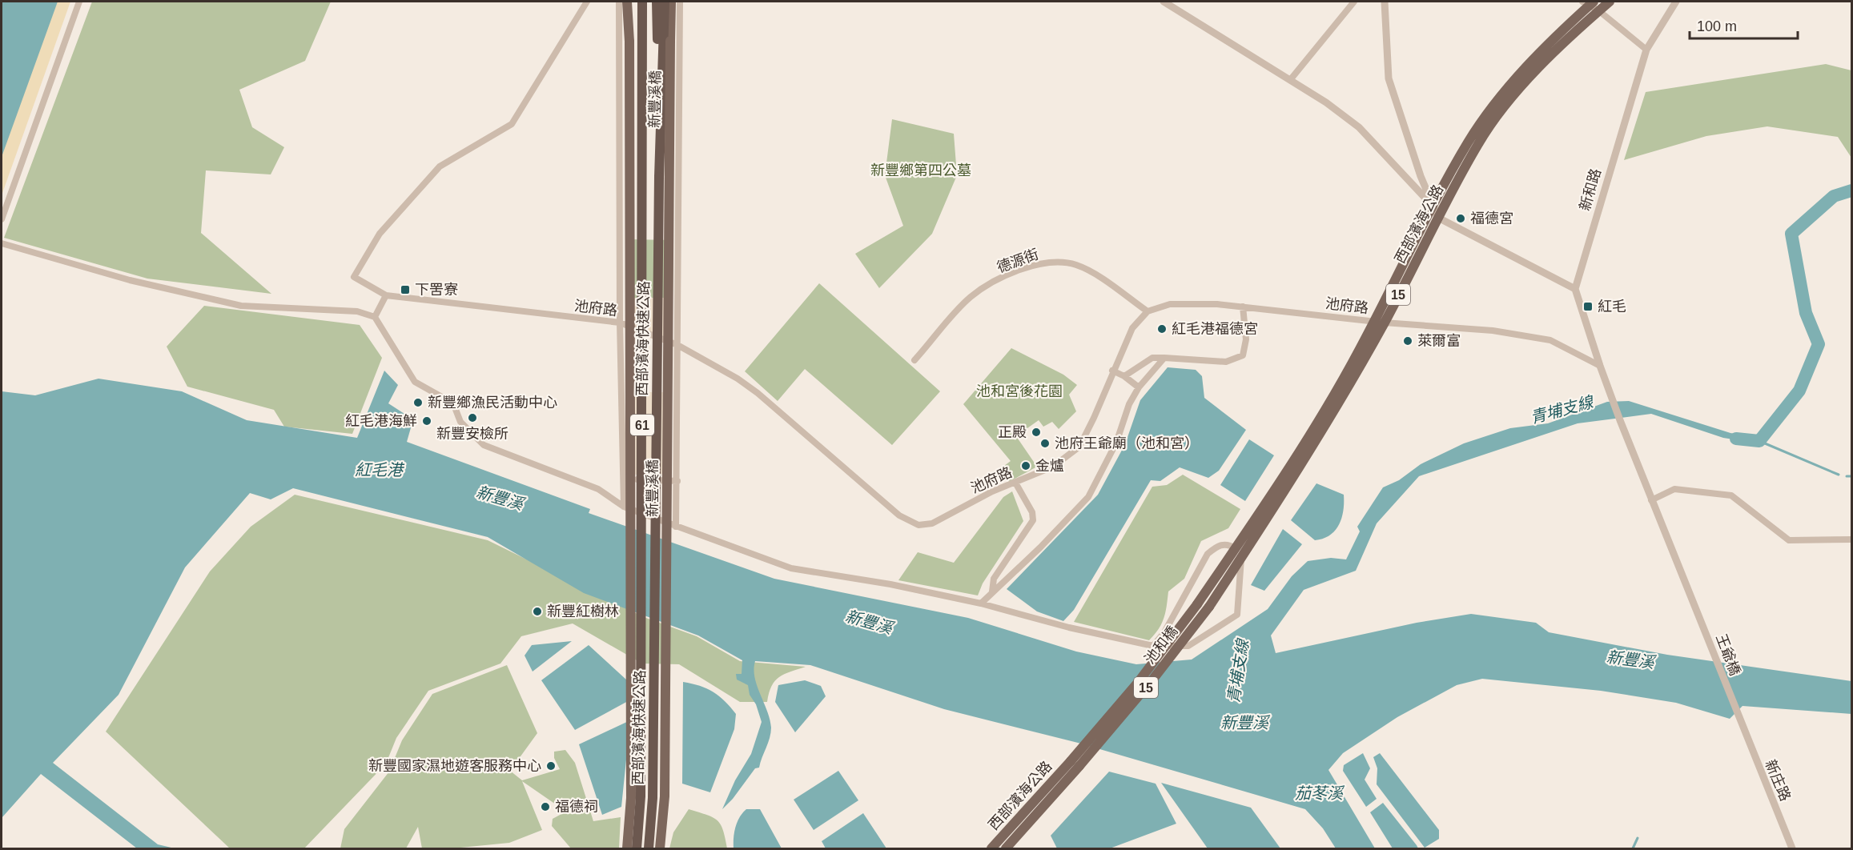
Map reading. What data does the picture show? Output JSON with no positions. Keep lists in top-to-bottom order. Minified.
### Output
{"streets":{"highway":["西部濱海快速公路","61"],"main road":["新豐溪橋","西部濱海公路","15","池和橋"],"street":["新和路","德源街","池府路","王爺橋","新庄路"]},"crossings":[["西部濱海公路","池府路"],["西部濱海公路","池和橋"],["德源街","池府路"],["王爺橋","新庄路"]],"water":["青埔支線","紅毛港","新豐溪","茄苳溪"],"parks":["新豐鄉第四公墓","池和宮後花園"],"places":{"other":["福德宮","紅毛港福德宮","萊爾富","新豐鄉漁民活動中心","新豐安檢所","紅毛港海鮮","正殿","池府王爺廟（池和宮）","金爐","新豐紅樹林","新豐國家濕地遊客服務中心","福德祠"],"transit":["下罟寮","紅毛"]},"scale_bar":"100 m"}
